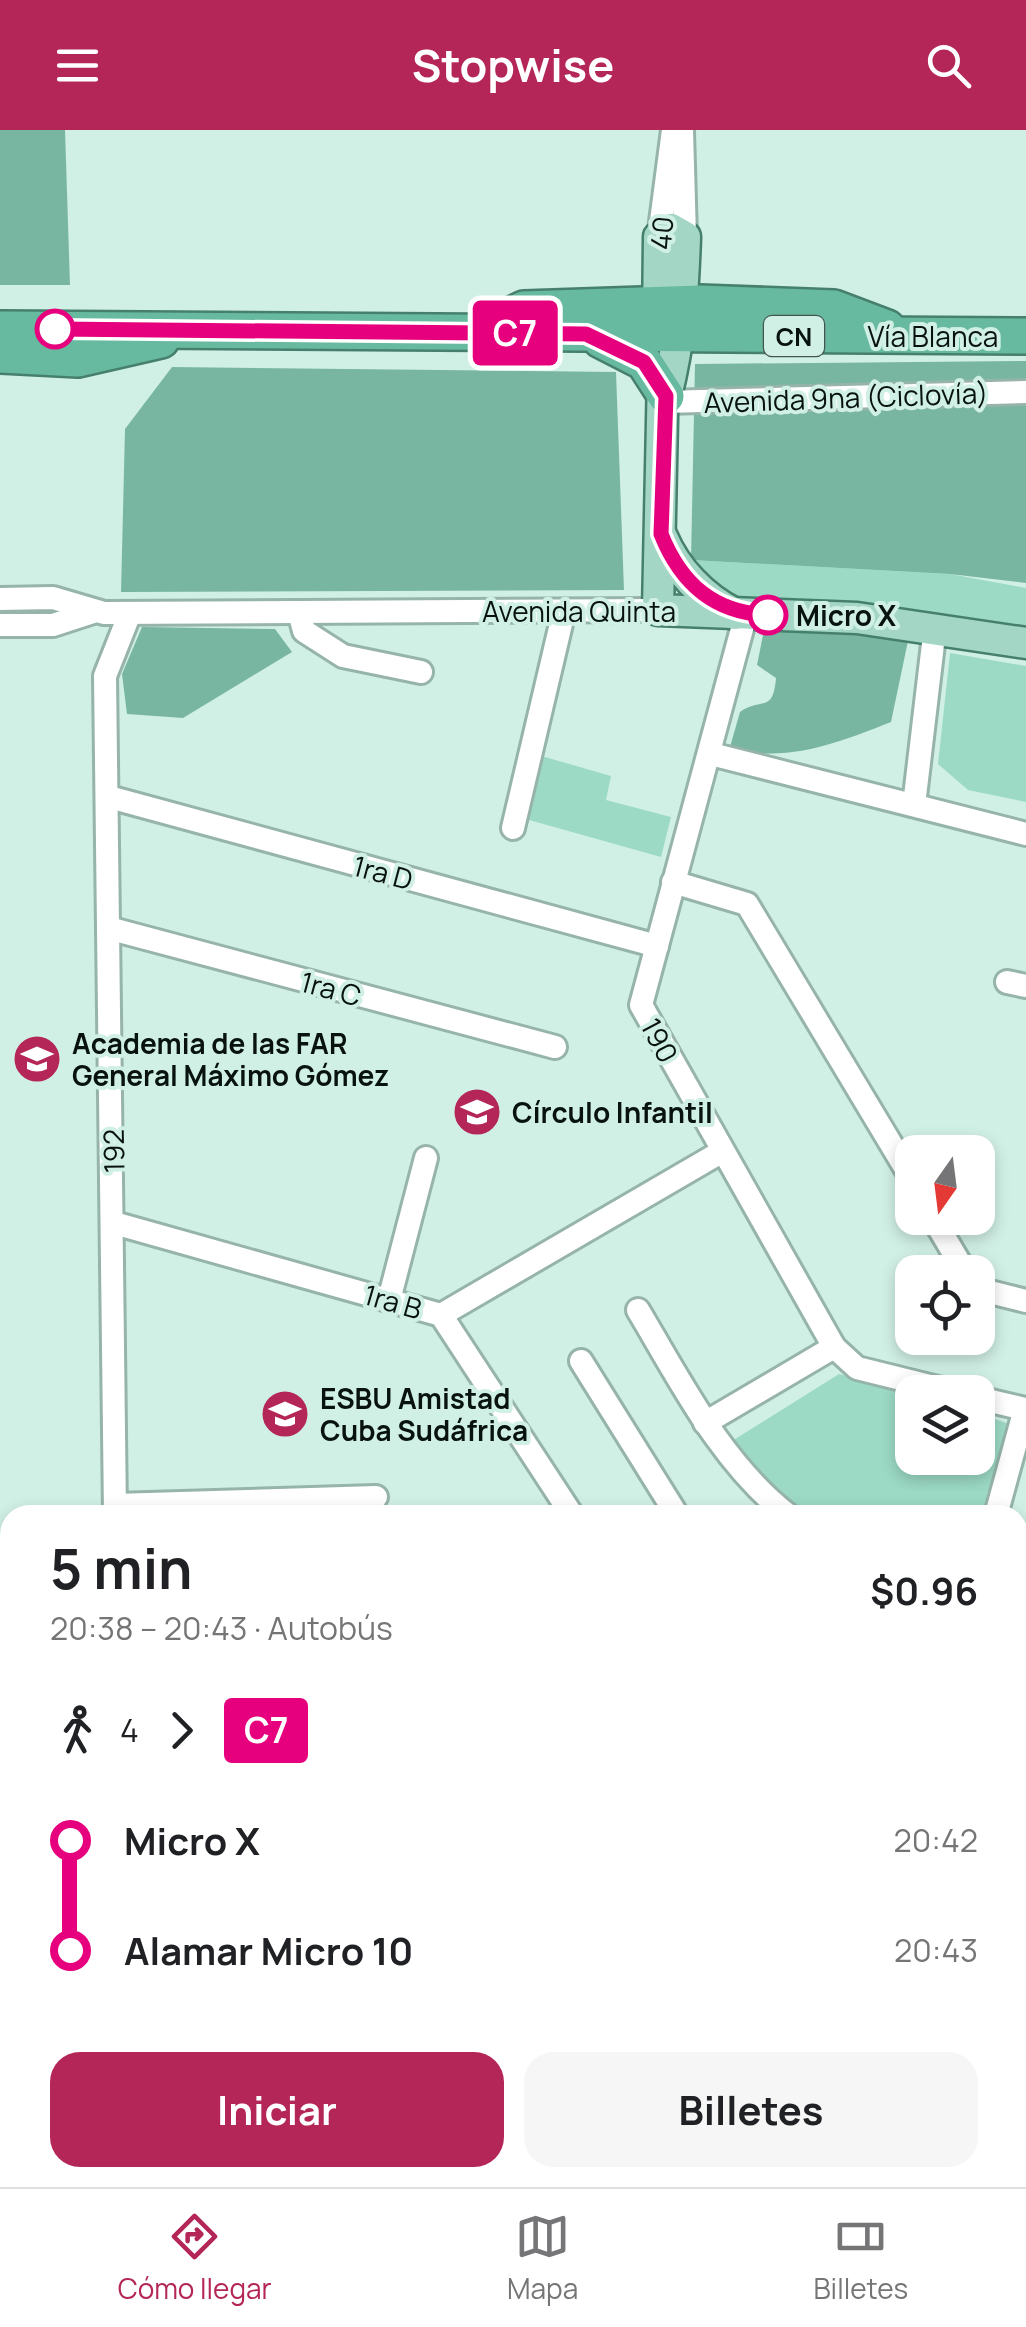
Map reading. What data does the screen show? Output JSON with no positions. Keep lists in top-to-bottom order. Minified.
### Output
{"streets":{"highway":["Vía Blanca"],"main road":["40","Avenida Quinta"],"street":["Avenida 9na (Ciclovía)","1ra D","1ra C","190","192","1ra B"]},"crossings":[["40","Vía Blanca"],["Avenida Quinta","190"],["Avenida Quinta","192"],["1ra D","190"],["1ra D","192"],["1ra C","192"],["192","1ra B"]],"places":{"other":["Micro X"],"school or university":["Academia de las FAR General Máximo Gómez","Círculo Infantil","ESBU Amistad Cuba Sudáfrica"]},"lines":["bus line C7"],"north":"bottom","page":{"header":"Stopwise","on_map":"C7","heading":["5 min","20:38 – 20:43 · Autobús","$0.96"],"legs":["4","C7"],"list":[{"name":"Micro X","value":"20:42"},{"name":"Alamar Micro 10","value":"20:43"}],"buttons":["Iniciar","Billetes"],"tabs":["Cómo llegar","Mapa","Billetes"]}}
